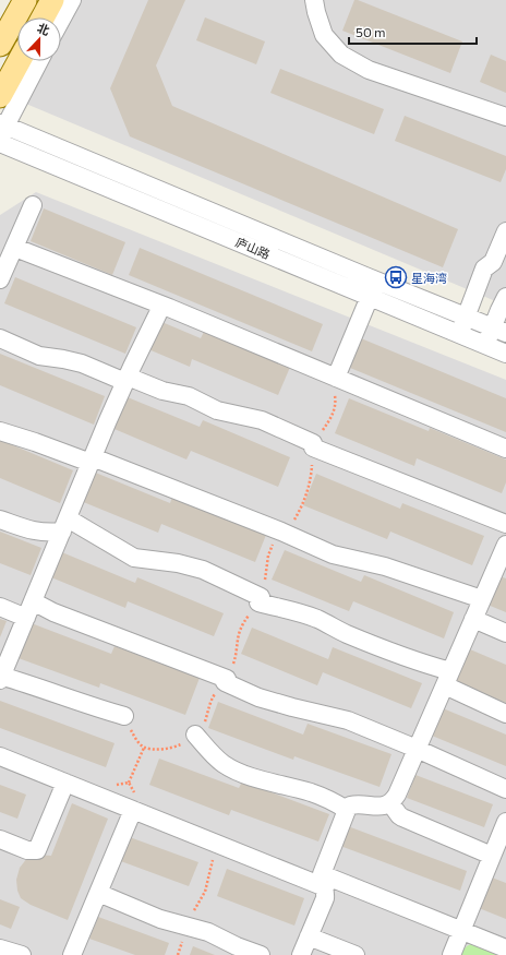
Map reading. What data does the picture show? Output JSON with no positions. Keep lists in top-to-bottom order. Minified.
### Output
{"streets":{"street":["庐山路"]},"places":{"bus stop":["星海湾"]},"scale_bar":"50 m","north":"top"}
